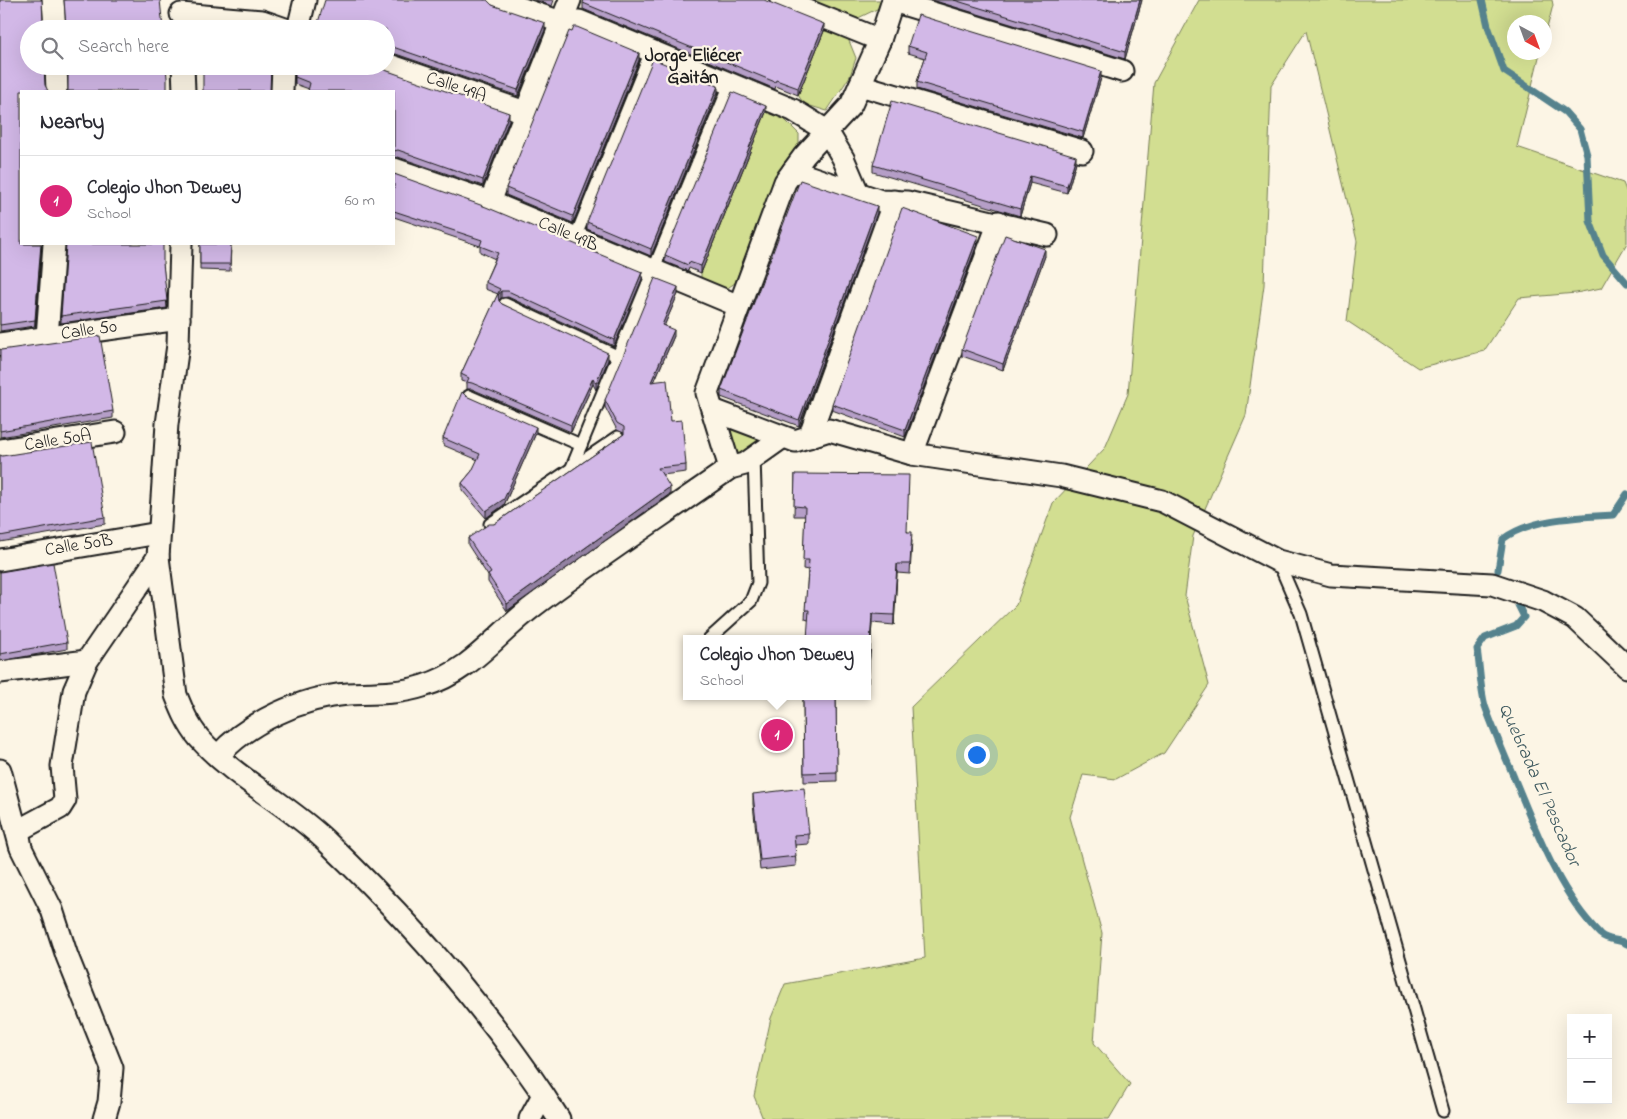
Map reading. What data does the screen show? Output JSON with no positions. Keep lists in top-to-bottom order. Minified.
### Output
{"streets":{"street":["Calle 49A","Calle 49B","Calle 50","Calle 50A","Calle 50B"]},"districts":["Jorge Eliécer Gaitán"],"water":["Quebrada El Pescador"],"north":"bottom right","page":{"search":"Search here","heading":"Nearby","list":[{"mark":"1","name":"Colegio Jhon Dewey","note":"School","value":"60 m"}],"popup":["Colegio Jhon Dewey","School"],"pins":"1","map_buttons":["+","−"]}}
